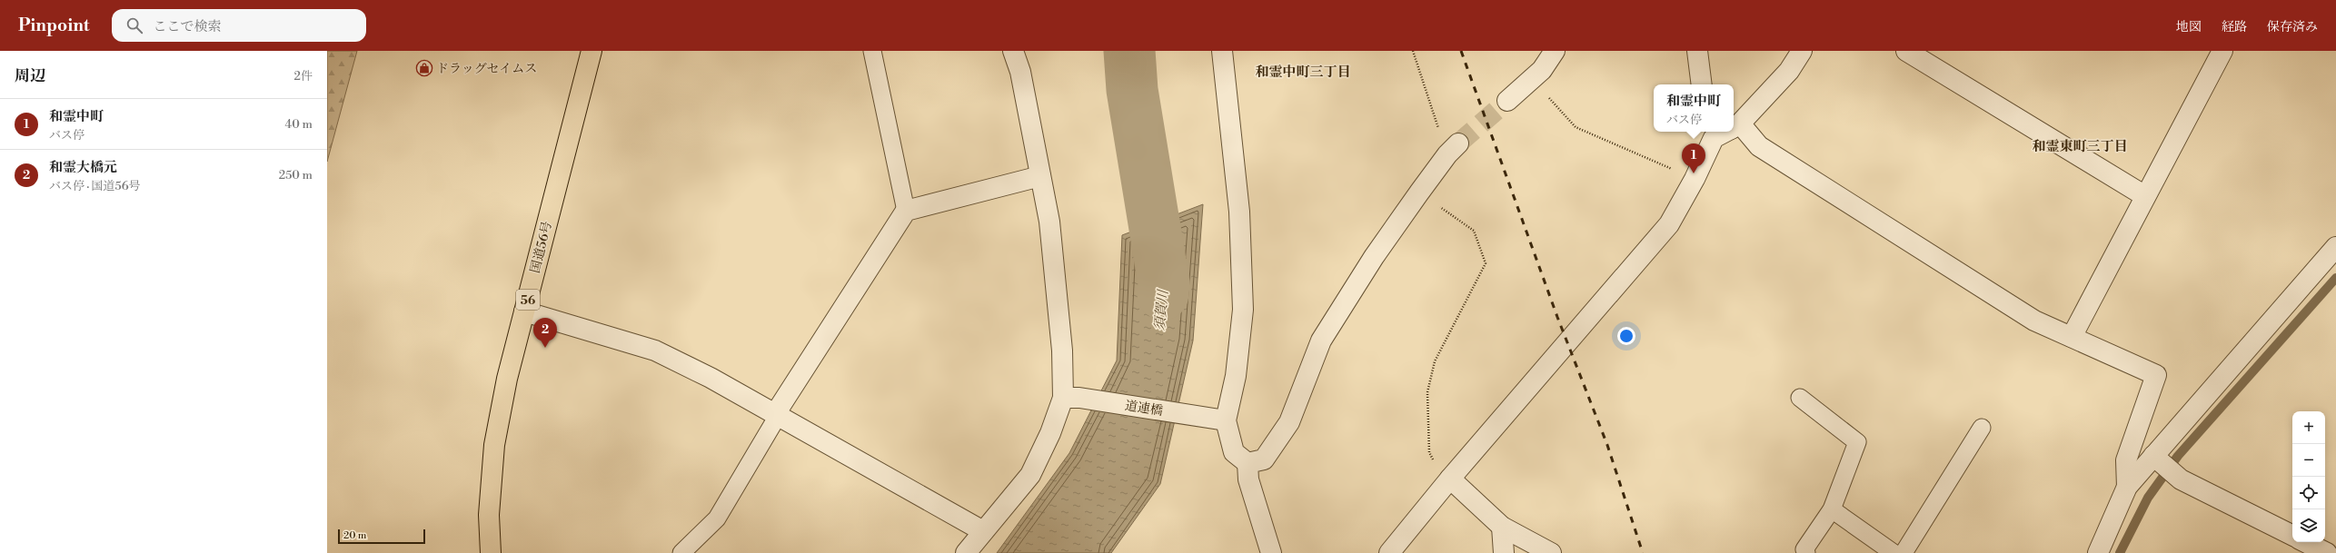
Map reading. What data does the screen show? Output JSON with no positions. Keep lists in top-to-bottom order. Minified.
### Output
{"streets":{"highway":["国道56号","56"],"street":["道連橋"]},"districts":["和霊中町三丁目","和霊東町三丁目"],"water":["須賀川"],"places":{"shop":["ドラッグセイムス"]},"scale_bar":"20 m","page":{"header":"Pinpoint","search":"ここで検索","nav":["地図","経路","保存済み"],"heading":["周辺","2件"],"popup":["和霊中町","バス停"],"list":[{"mark":"1","name":"和霊中町","note":"バス停","value":"40 m"},{"mark":"2","name":"和霊大橋元","note":"バス停 · 国道56号","value":"250 m"}],"pins":["1","2"],"map_buttons":["+","−"],"scale":"20 m"}}
